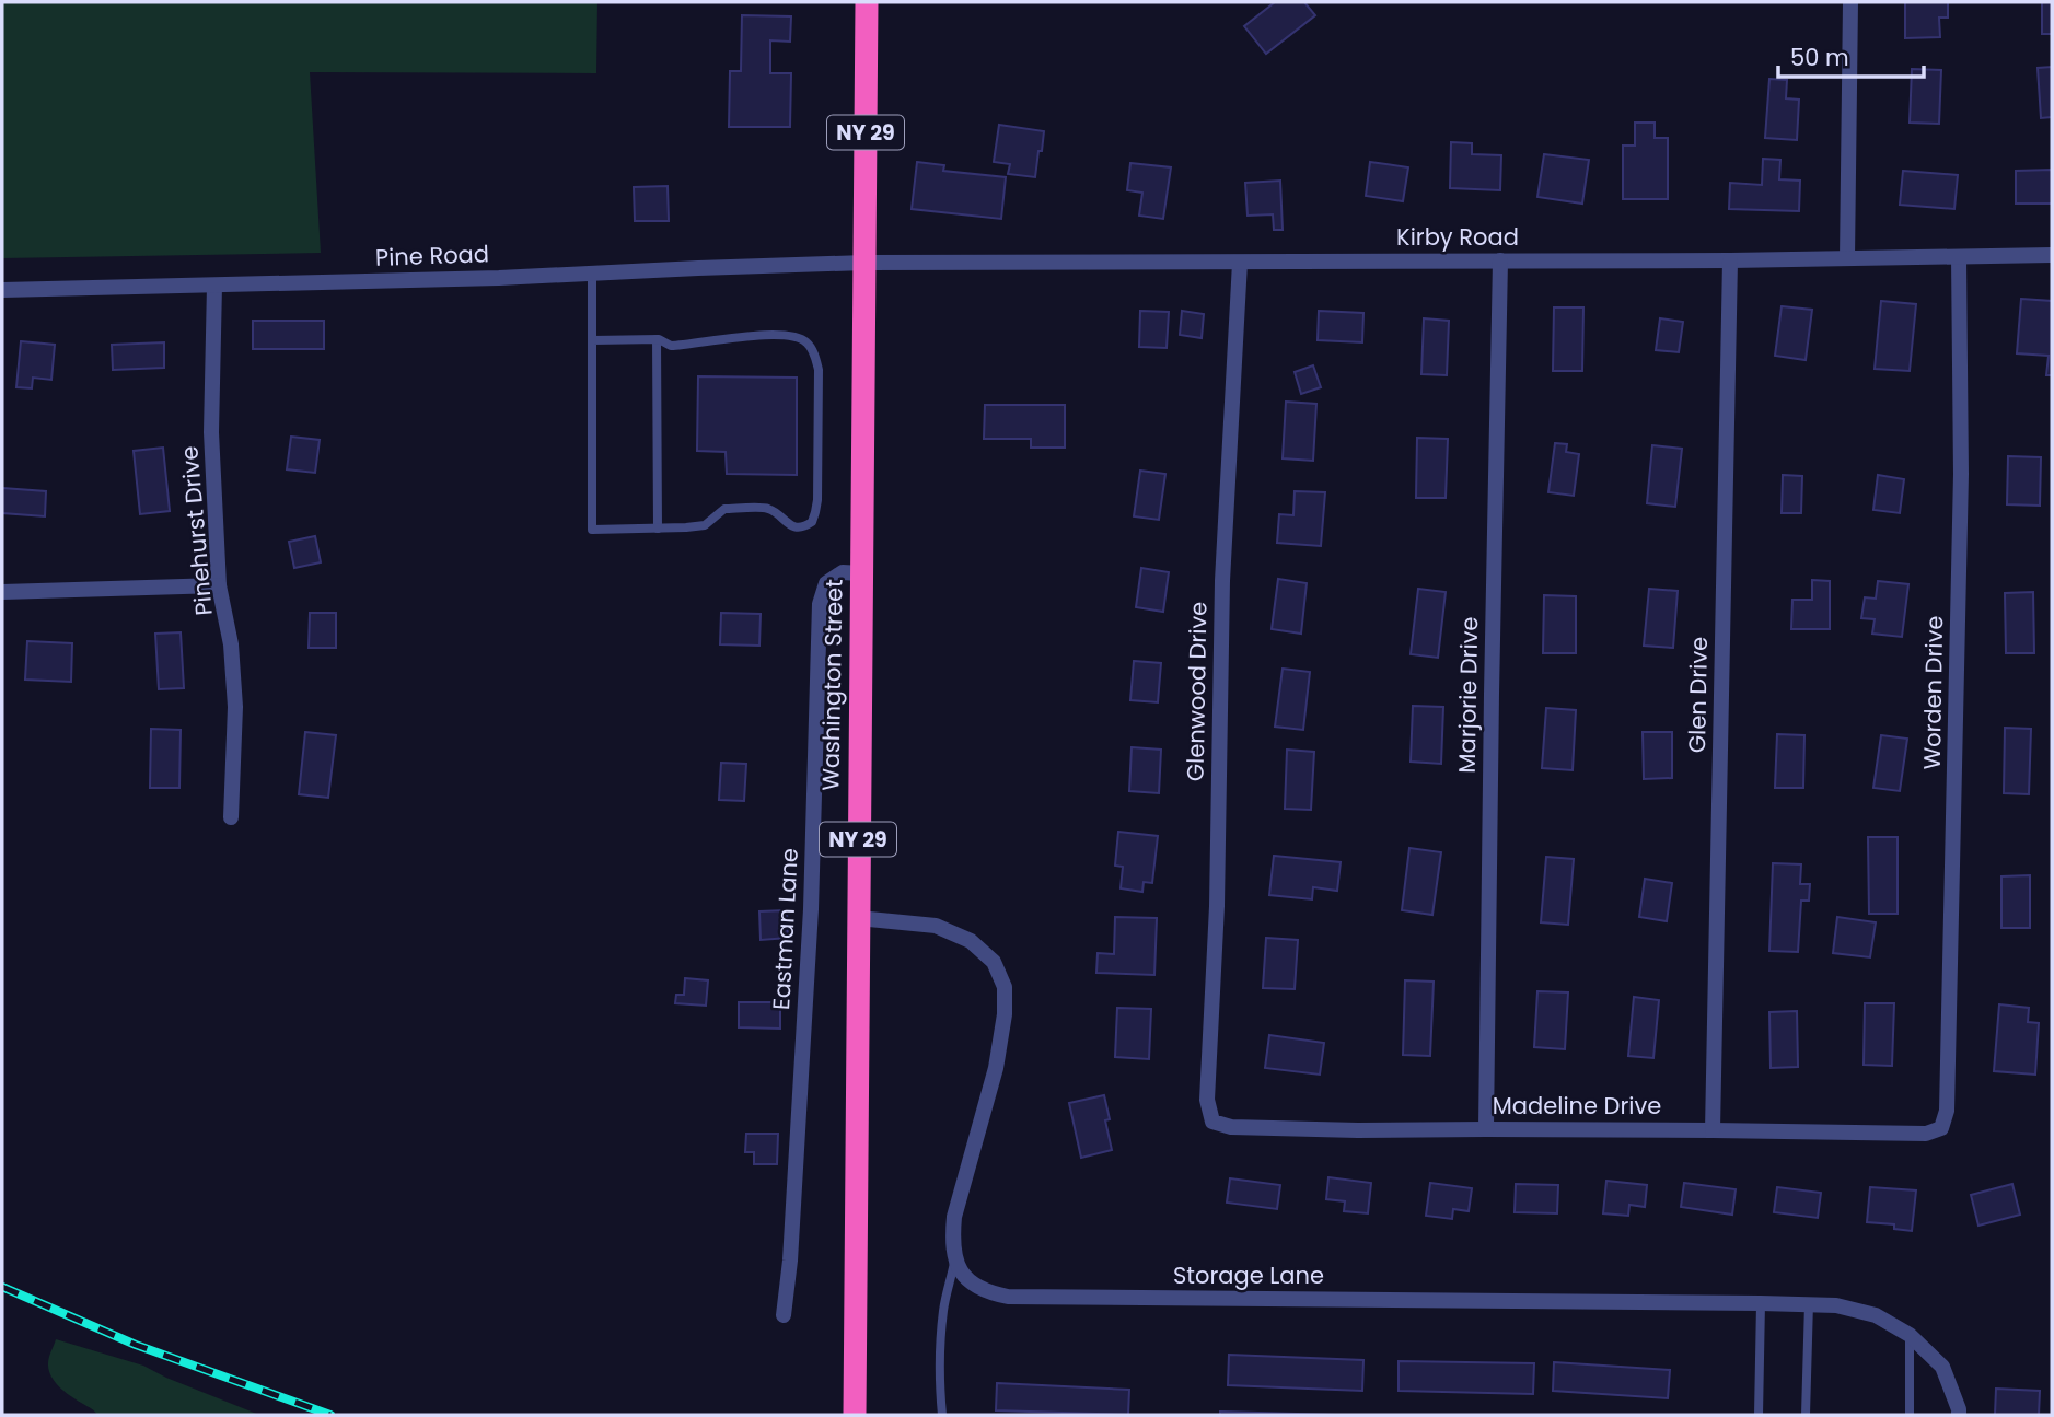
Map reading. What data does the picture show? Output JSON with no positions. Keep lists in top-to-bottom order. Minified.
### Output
{"streets":{"highway":["NY 29","Washington Street"],"street":["Kirby Road","Pine Road","Pinehurst Drive","Glenwood Drive","Worden Drive","Marjorie Drive","Glen Drive","Eastman Lane","Madeline Drive","Storage Lane"]},"crossings":[["Kirby Road","Pine Road"],["Kirby Road","Washington Street"],["Kirby Road","Glenwood Drive"],["Kirby Road","Worden Drive"],["Kirby Road","Marjorie Drive"],["Kirby Road","Glen Drive"],["Pine Road","Pinehurst Drive"],["Pine Road","Washington Street"],["Washington Street","Eastman Lane"],["Glenwood Drive","Madeline Drive"],["Worden Drive","Madeline Drive"],["Marjorie Drive","Madeline Drive"],["Glen Drive","Madeline Drive"]],"scale_bar":"50 m"}
